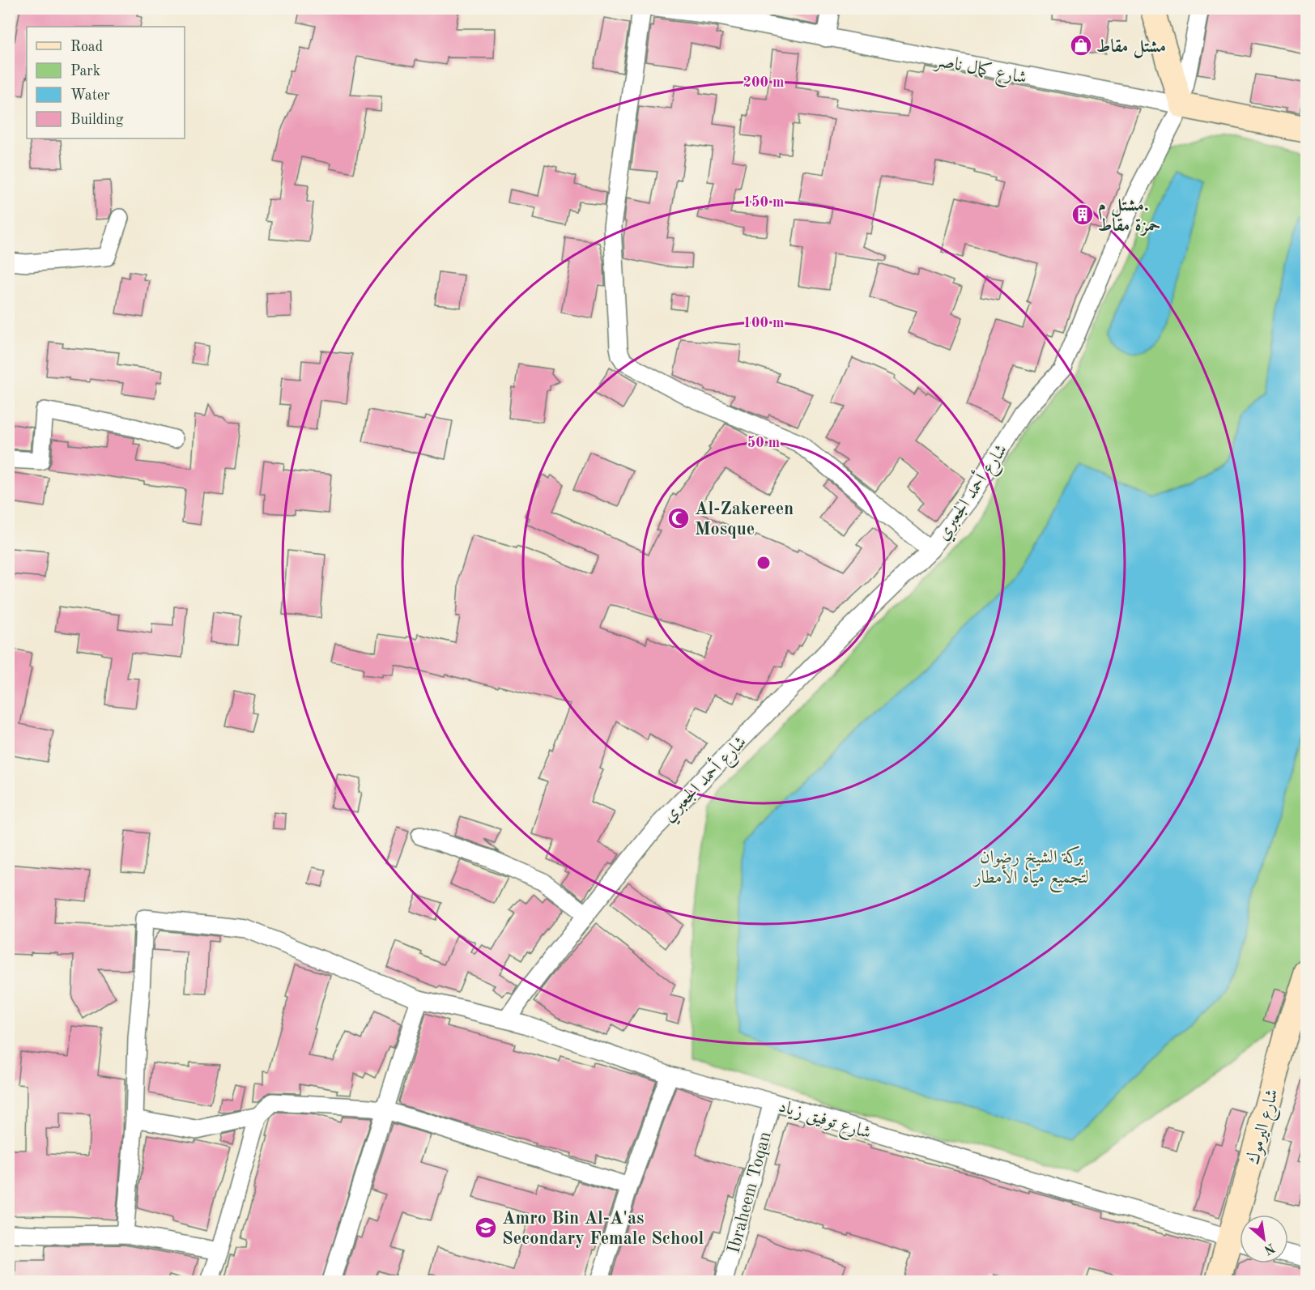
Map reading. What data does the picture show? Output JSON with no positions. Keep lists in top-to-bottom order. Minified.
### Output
{"streets":{"street":["شارع كمال ناصر","شارع أحمد الجعبري","شارع توفيق زياد","شارع اليرموك","Ibraheem Toqan"]},"crossings":[["شارع كمال ناصر","شارع أحمد الجعبري"],["شارع أحمد الجعبري","شارع توفيق زياد"],["شارع توفيق زياد","شارع اليرموك"],["شارع توفيق زياد","Ibraheem Toqan"]],"parks":["بركة الشيخ رضوان لتجميع مياه الأمطار"],"places":{"shop":["مشتل مقاط"],"building":["مشتل م. حمزة مقاط"],"mosque":["Al-Zakereen Mosque"],"school or university":["Amro Bin Al-A'as Secondary Female School"]},"legend":["Road","Park","Water","Building"],"north":"bottom right","rings":["200 m","150 m","100 m","50 m"]}
